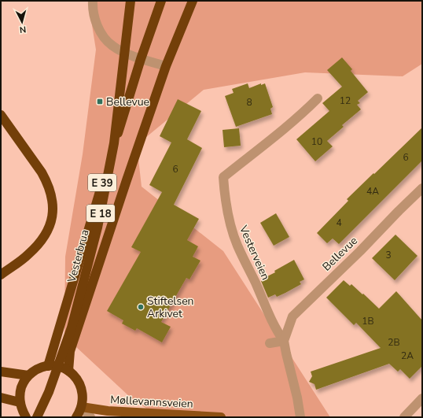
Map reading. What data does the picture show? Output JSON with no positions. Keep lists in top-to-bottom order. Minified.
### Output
{"streets":{"highway":["E 39","E 18","Vesterbrua"],"main road":["Møllevannsveien"],"street":["Vesterveien","Bellevue"]},"crossings":[["Vesterveien","Bellevue"]],"places":{"transit":["Bellevue"],"other":["Stiftelsen Arkivet"]},"house_numbers":["12","8","10","6","6","4A","4","3","1B","2B","2A"],"north":"bottom"}
